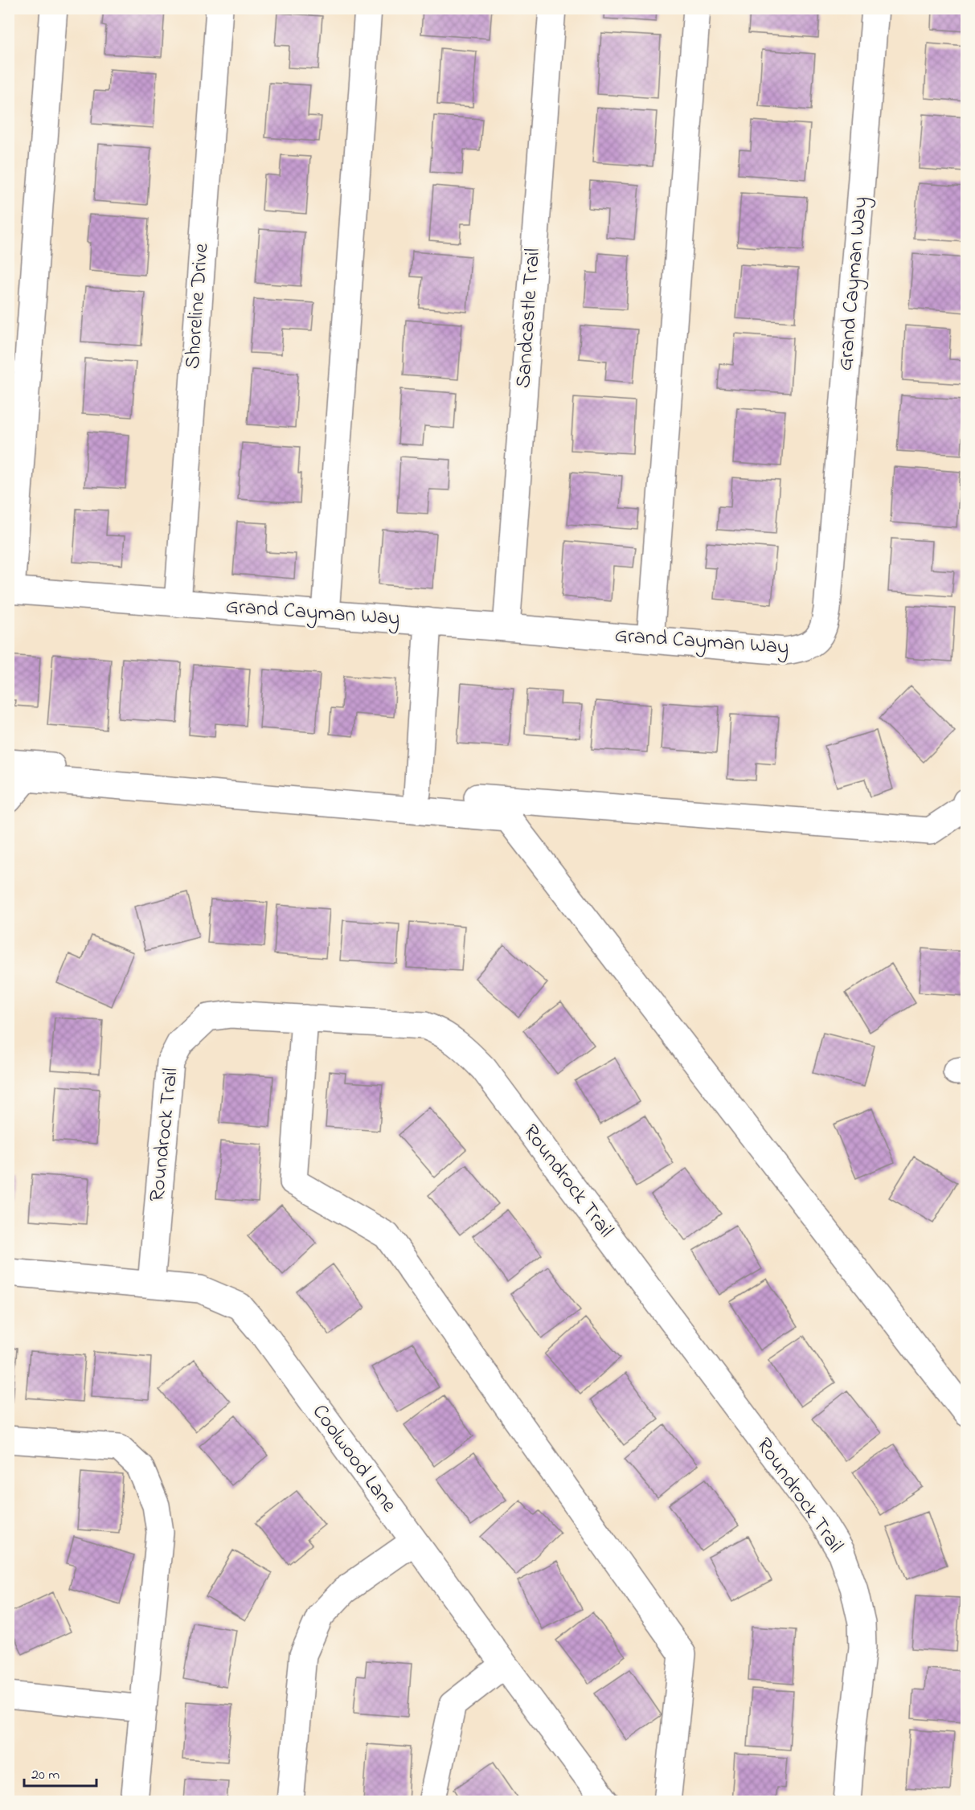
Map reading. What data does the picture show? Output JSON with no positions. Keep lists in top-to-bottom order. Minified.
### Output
{"streets":{"street":["Grand Cayman Way","Shoreline Drive","Sandcastle Trail","Roundrock Trail","Coolwood Lane"]},"crossings":[["Grand Cayman Way","Shoreline Drive"],["Grand Cayman Way","Sandcastle Trail"],["Roundrock Trail","Coolwood Lane"]],"scale_bar":"20 m"}
